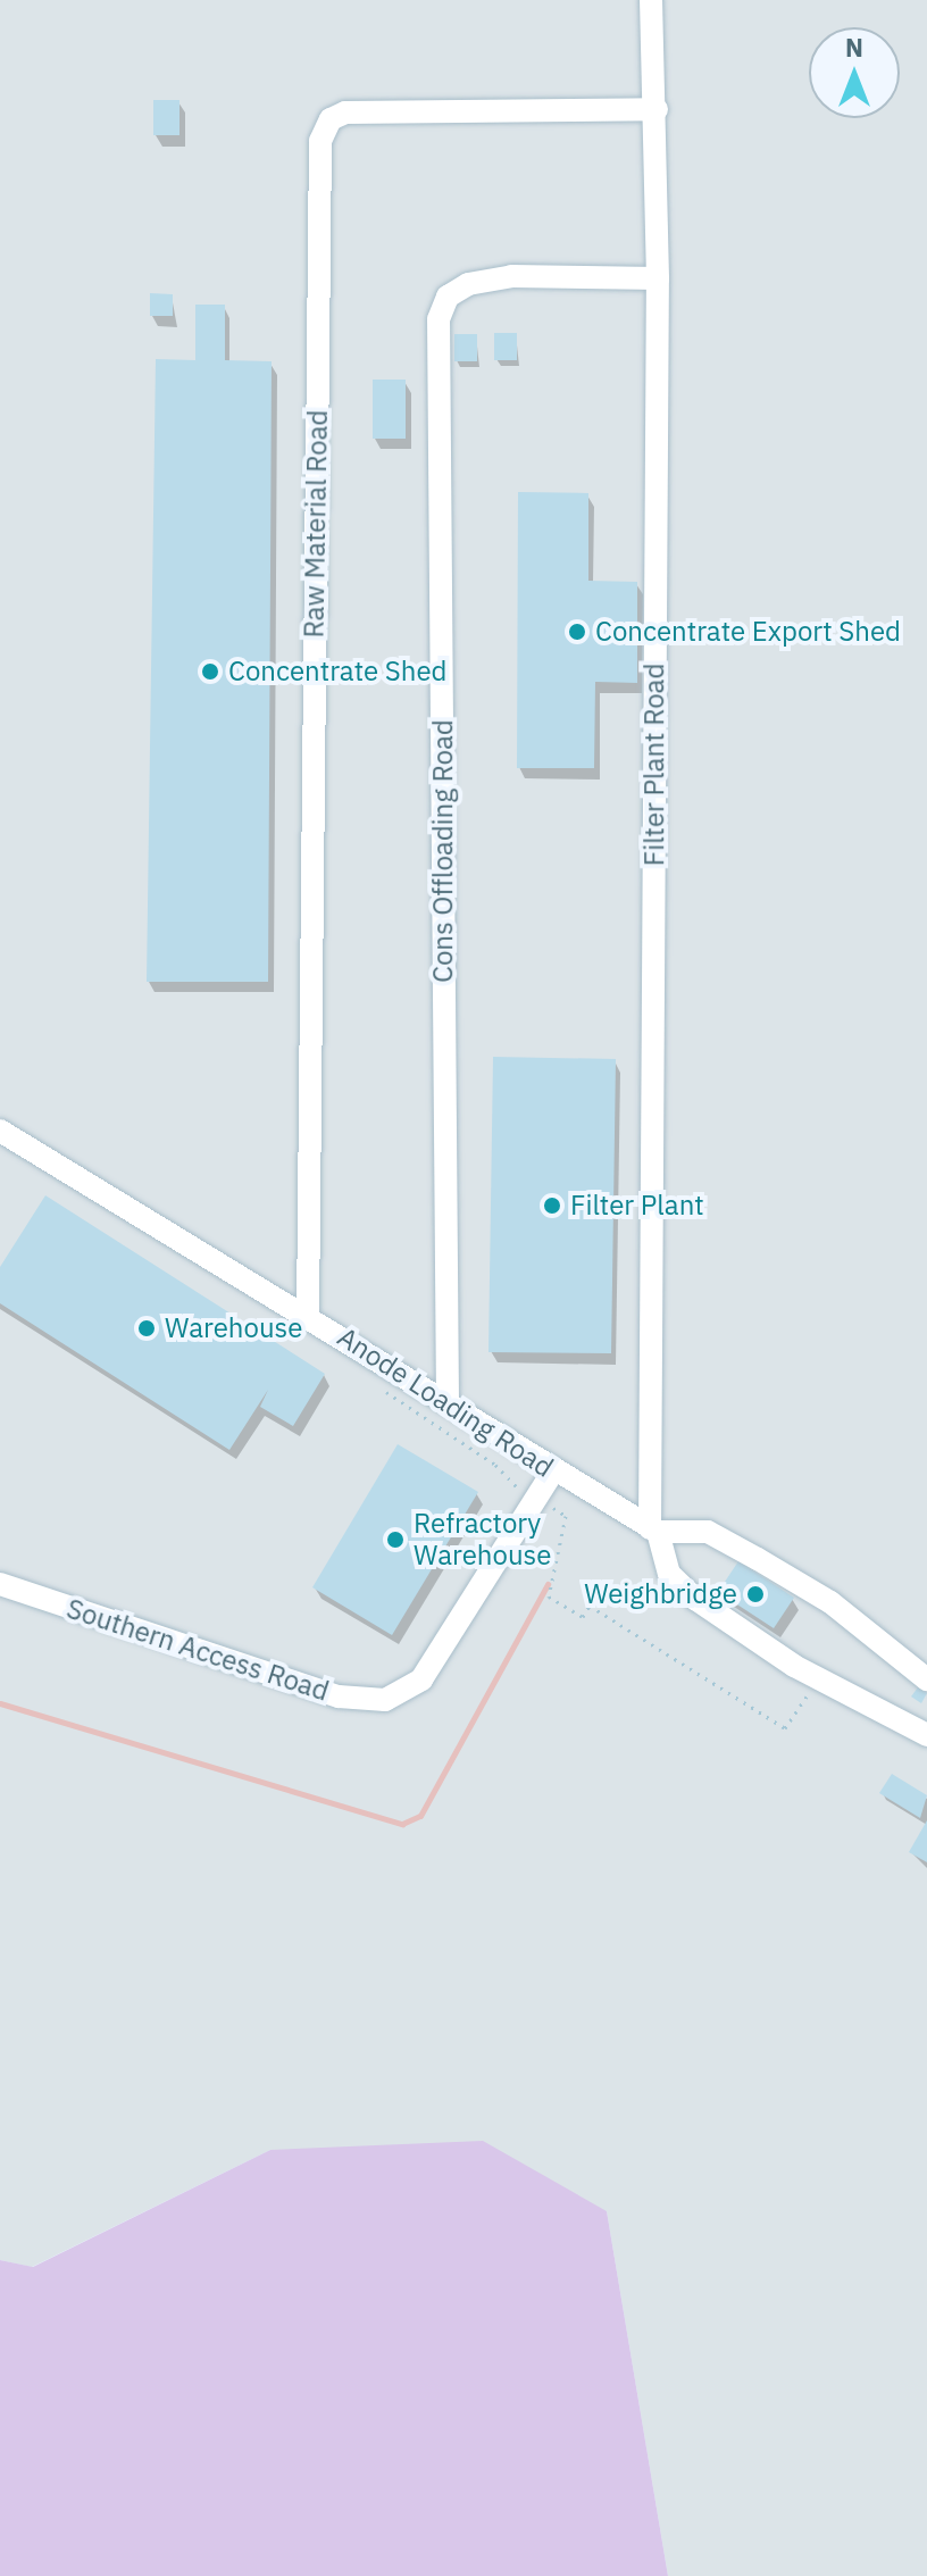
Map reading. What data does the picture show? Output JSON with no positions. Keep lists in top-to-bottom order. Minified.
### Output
{"streets":{"lane":["Raw Material Road","Filter Plant Road","Cons Offloading Road","Anode Loading Road","Southern Access Road"]},"crossings":[["Raw Material Road","Filter Plant Road"],["Raw Material Road","Anode Loading Road"],["Filter Plant Road","Cons Offloading Road"],["Filter Plant Road","Anode Loading Road"],["Cons Offloading Road","Anode Loading Road"],["Anode Loading Road","Southern Access Road"]],"places":["Concentrate Export Shed","Concentrate Shed","Filter Plant","Warehouse","Refractory Warehouse","Weighbridge"],"north":"top"}
